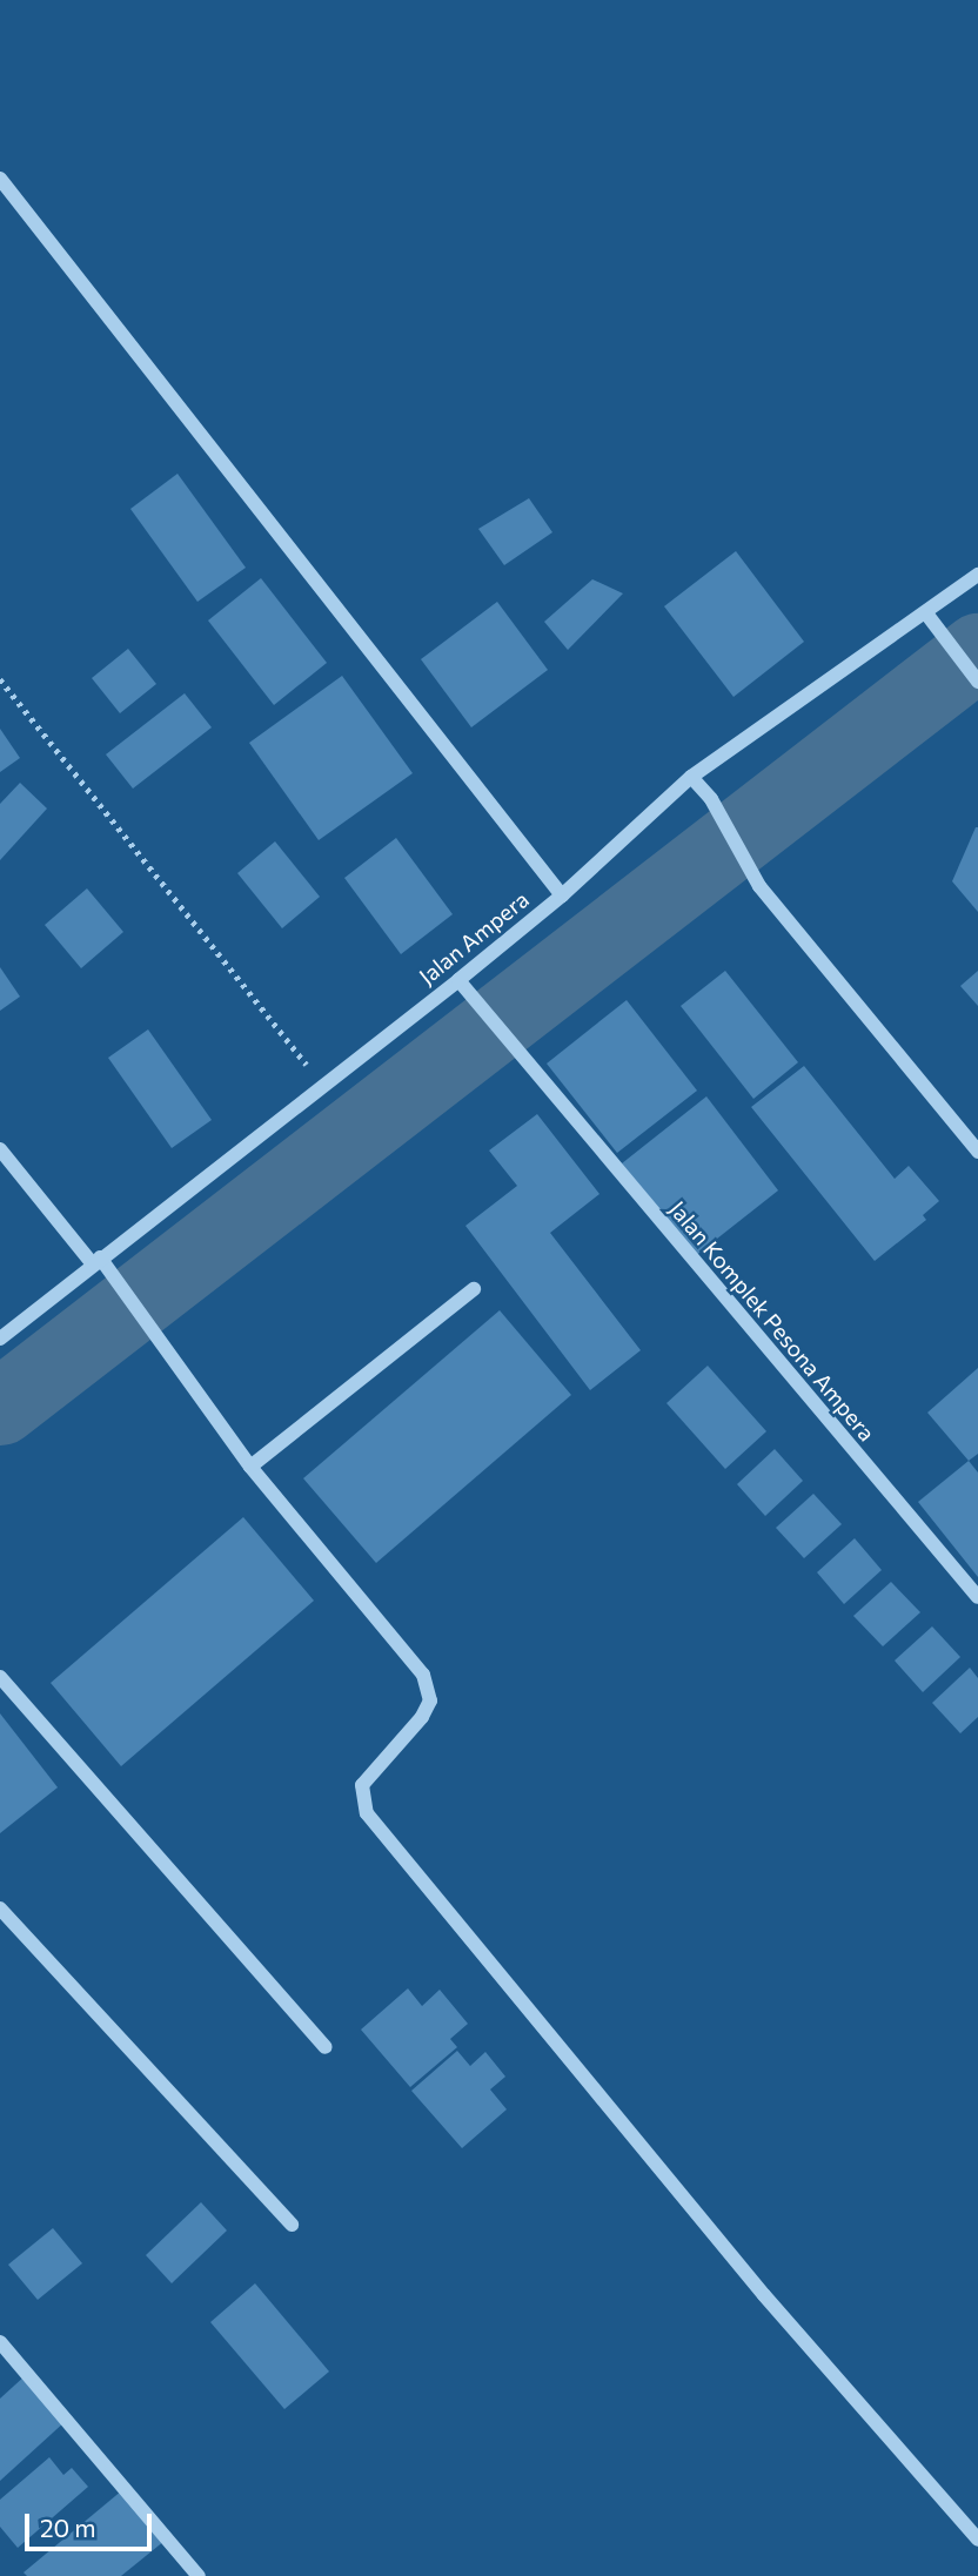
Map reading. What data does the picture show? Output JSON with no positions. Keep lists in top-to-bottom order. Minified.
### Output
{"streets":{"street":["Jalan Ampera","Jalan Komplek Pesona Ampera"]},"crossings":[["Jalan Ampera","Jalan Komplek Pesona Ampera"]],"scale_bar":"20 m"}
